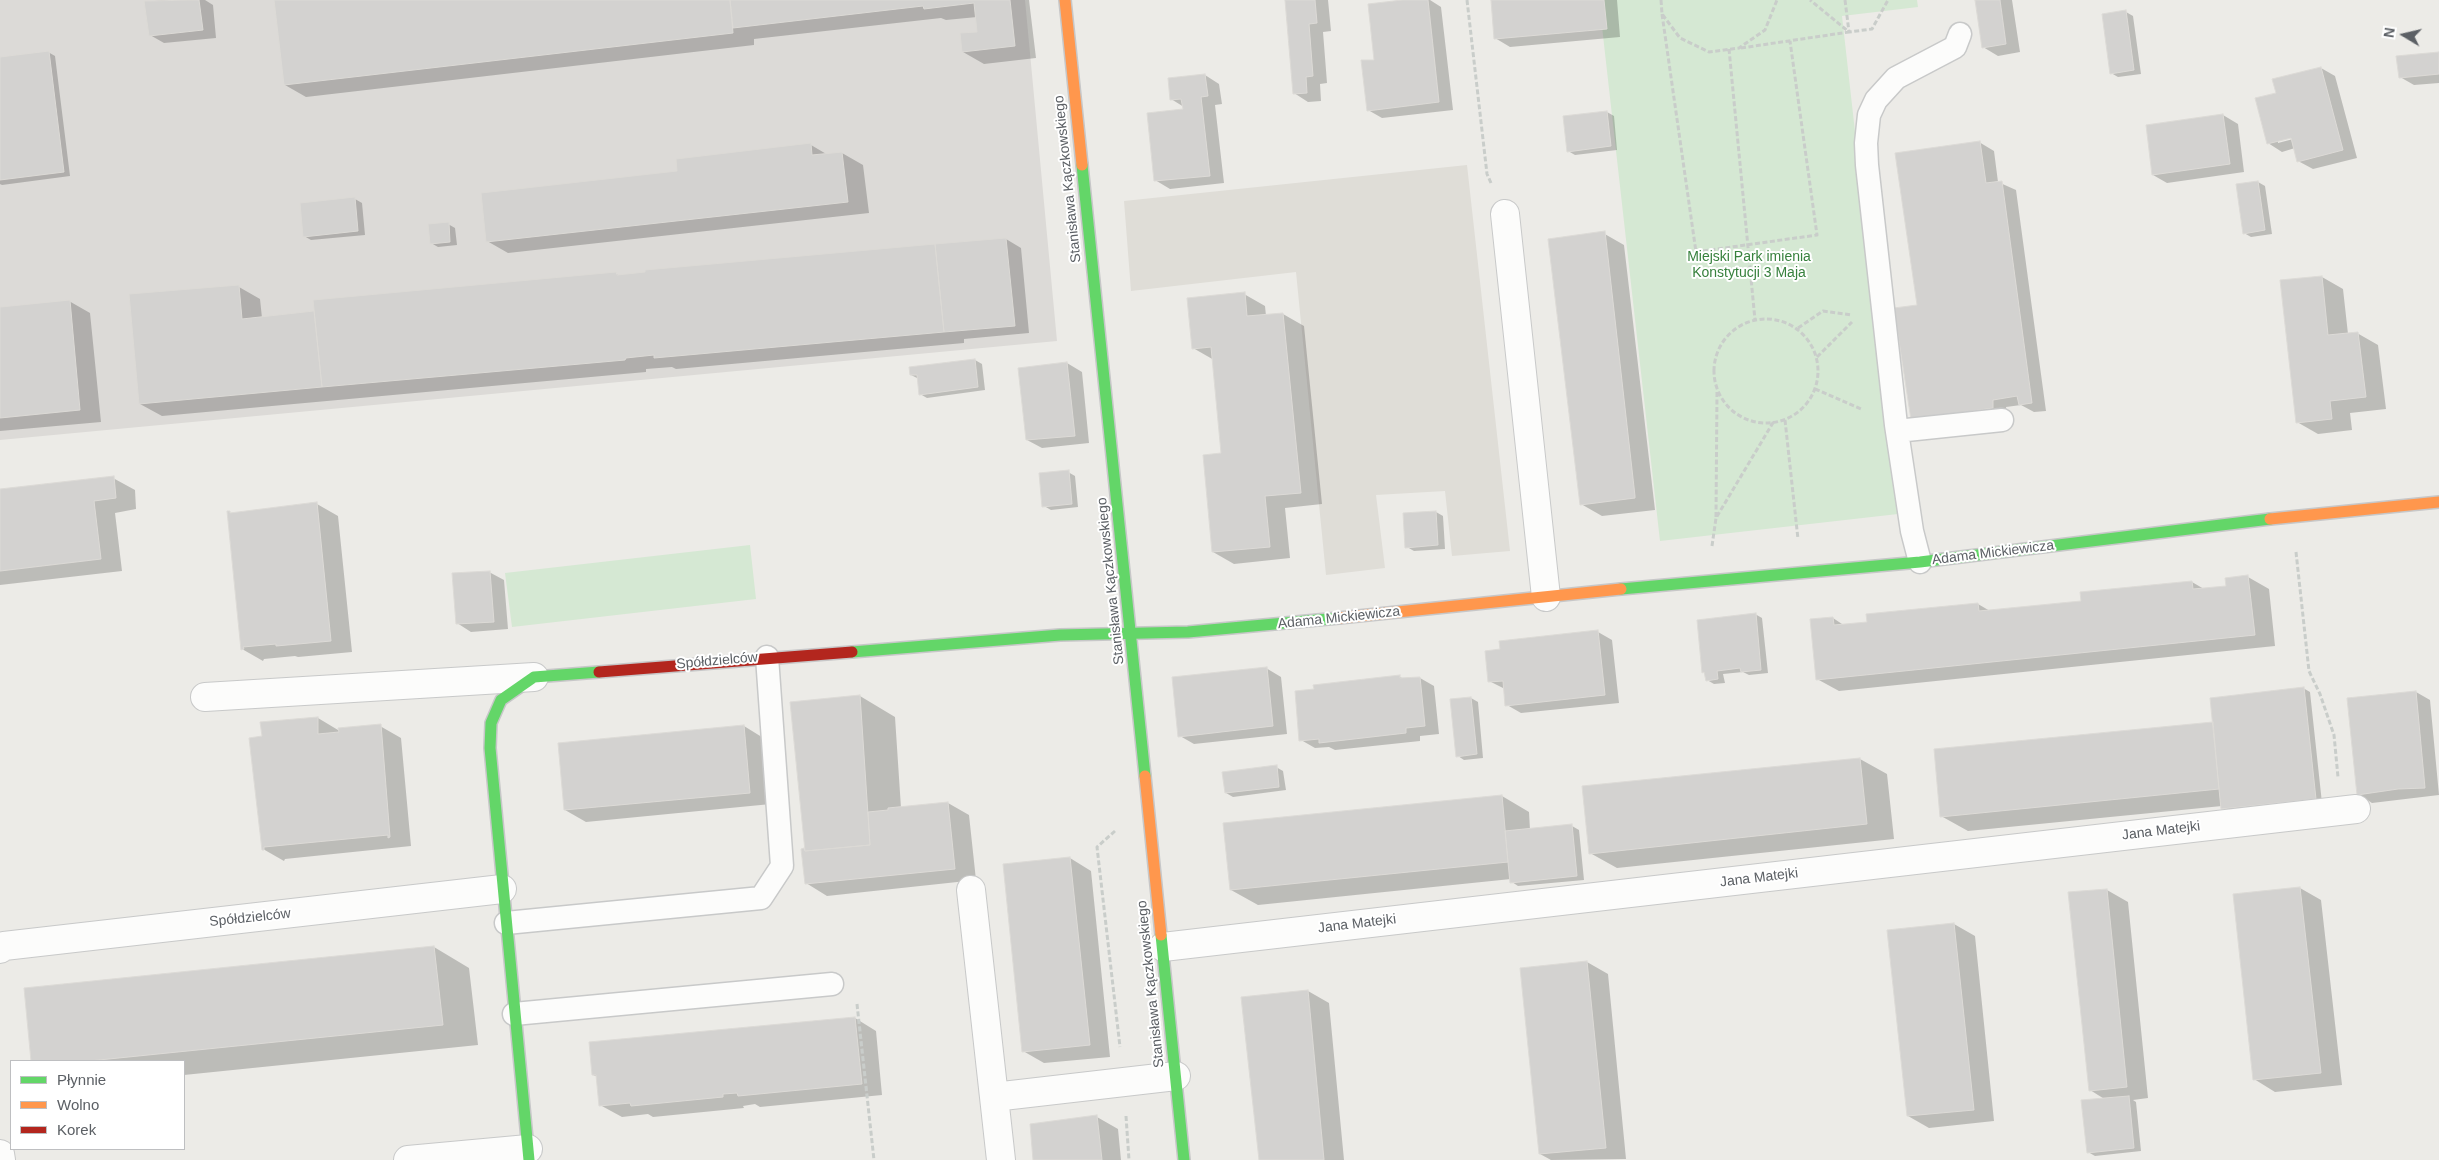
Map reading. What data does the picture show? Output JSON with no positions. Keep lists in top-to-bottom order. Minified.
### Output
{"streets":{"street":["Stanisława Kączkowskiego","Adama Mickiewicza","Spółdzielców","Jana Matejki"]},"crossings":[["Stanisława Kączkowskiego","Adama Mickiewicza"],["Stanisława Kączkowskiego","Spółdzielców"],["Stanisława Kączkowskiego","Jana Matejki"],["Adama Mickiewicza","Spółdzielców"]],"parks":["Miejski Park imienia Konstytucji 3 Maja"],"legend":["Płynnie","Wolno","Korek"],"north":"left"}
